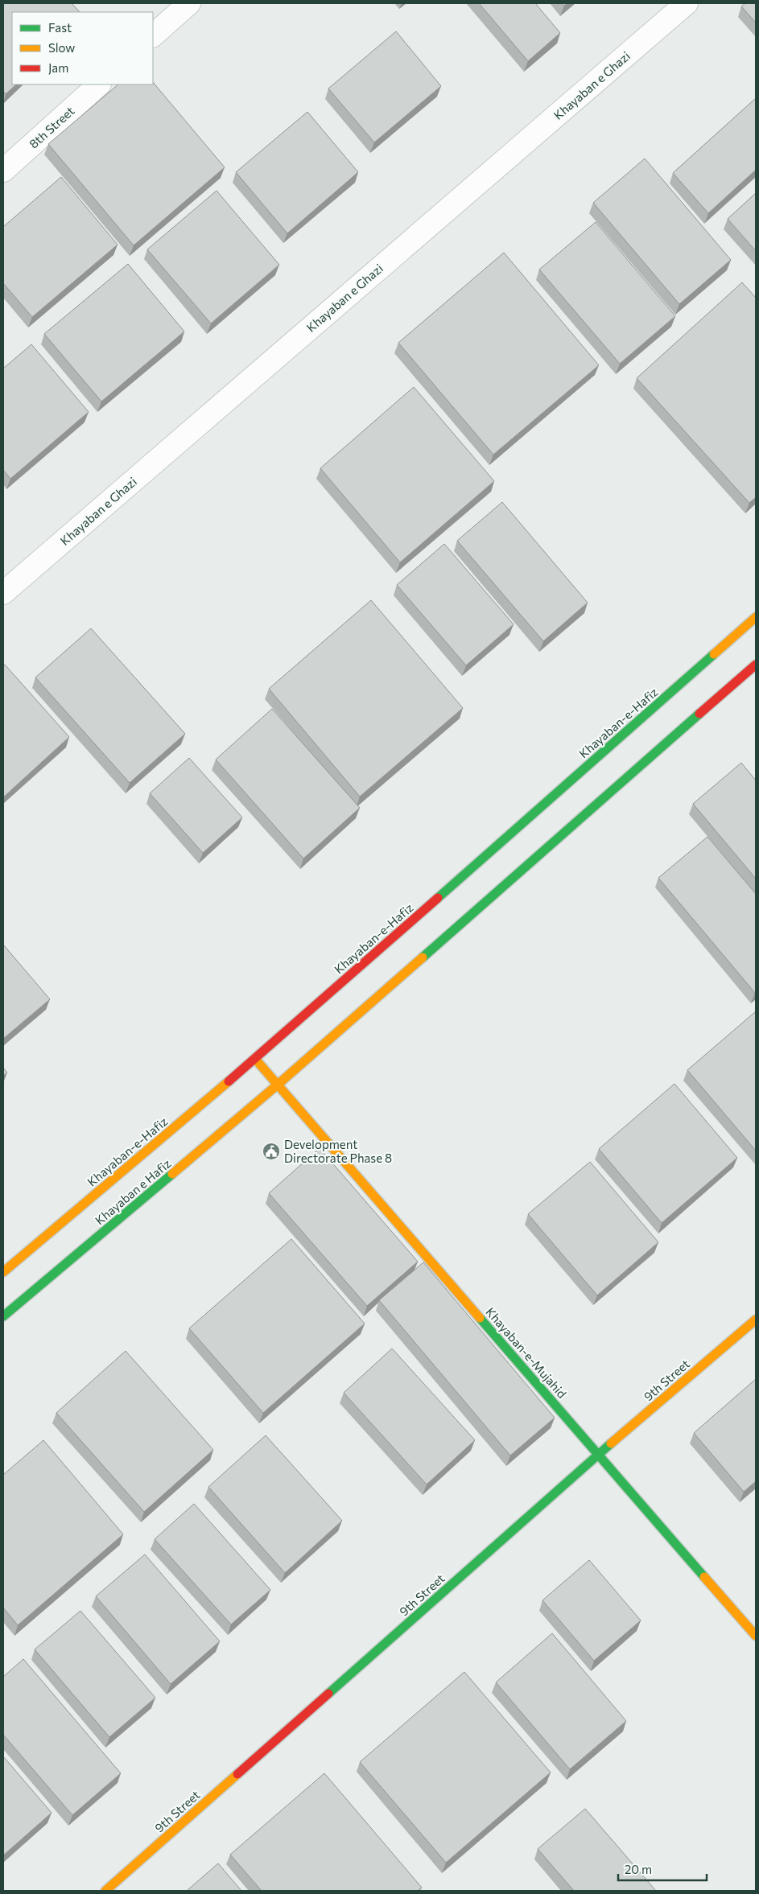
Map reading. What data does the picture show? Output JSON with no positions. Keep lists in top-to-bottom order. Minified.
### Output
{"streets":{"main road":["Khayaban-e-Hafiz","Khayaban e Hafiz","Khayaban-e-Mujahid","9th Street"],"street":["Khayaban e Ghazi","8th Street"]},"crossings":[["Khayaban-e-Hafiz","Khayaban-e-Mujahid"],["Khayaban e Hafiz","Khayaban-e-Mujahid"],["Khayaban-e-Mujahid","9th Street"]],"places":{"public building":["Development Directorate Phase 8"]},"legend":["Fast","Slow","Jam"],"scale_bar":"20 m"}
